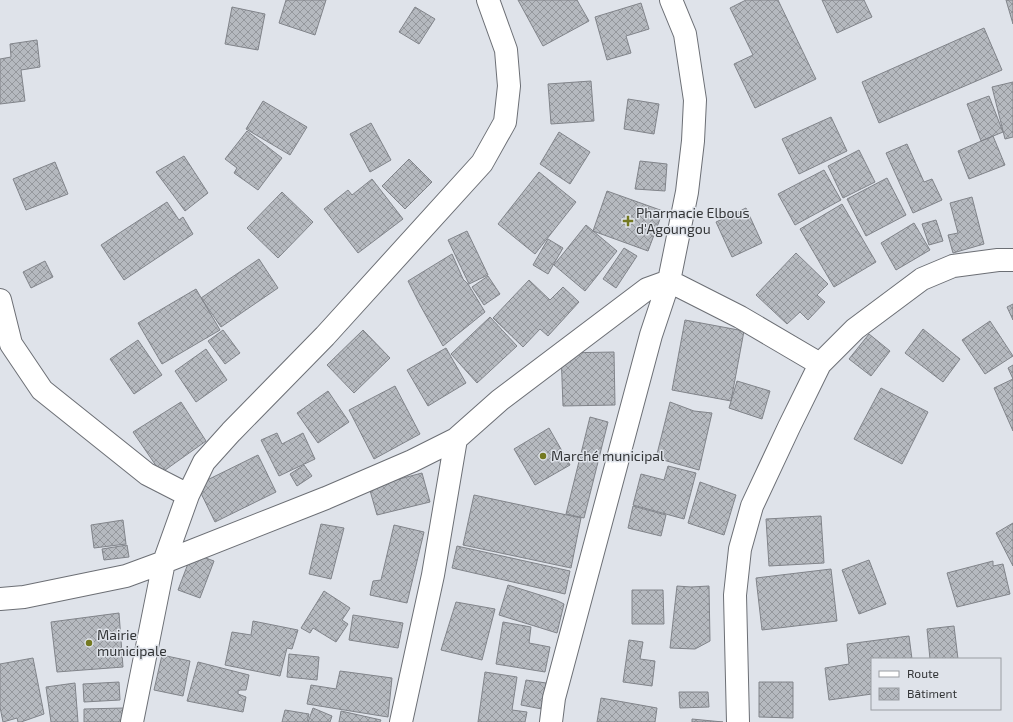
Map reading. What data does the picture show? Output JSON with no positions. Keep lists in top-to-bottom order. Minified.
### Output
{"places":{"health":["Pharmacie Elbous d'Agoungou"],"other":["Marché municipal","Mairie municipale"]},"legend":["Route","Bâtiment"]}
